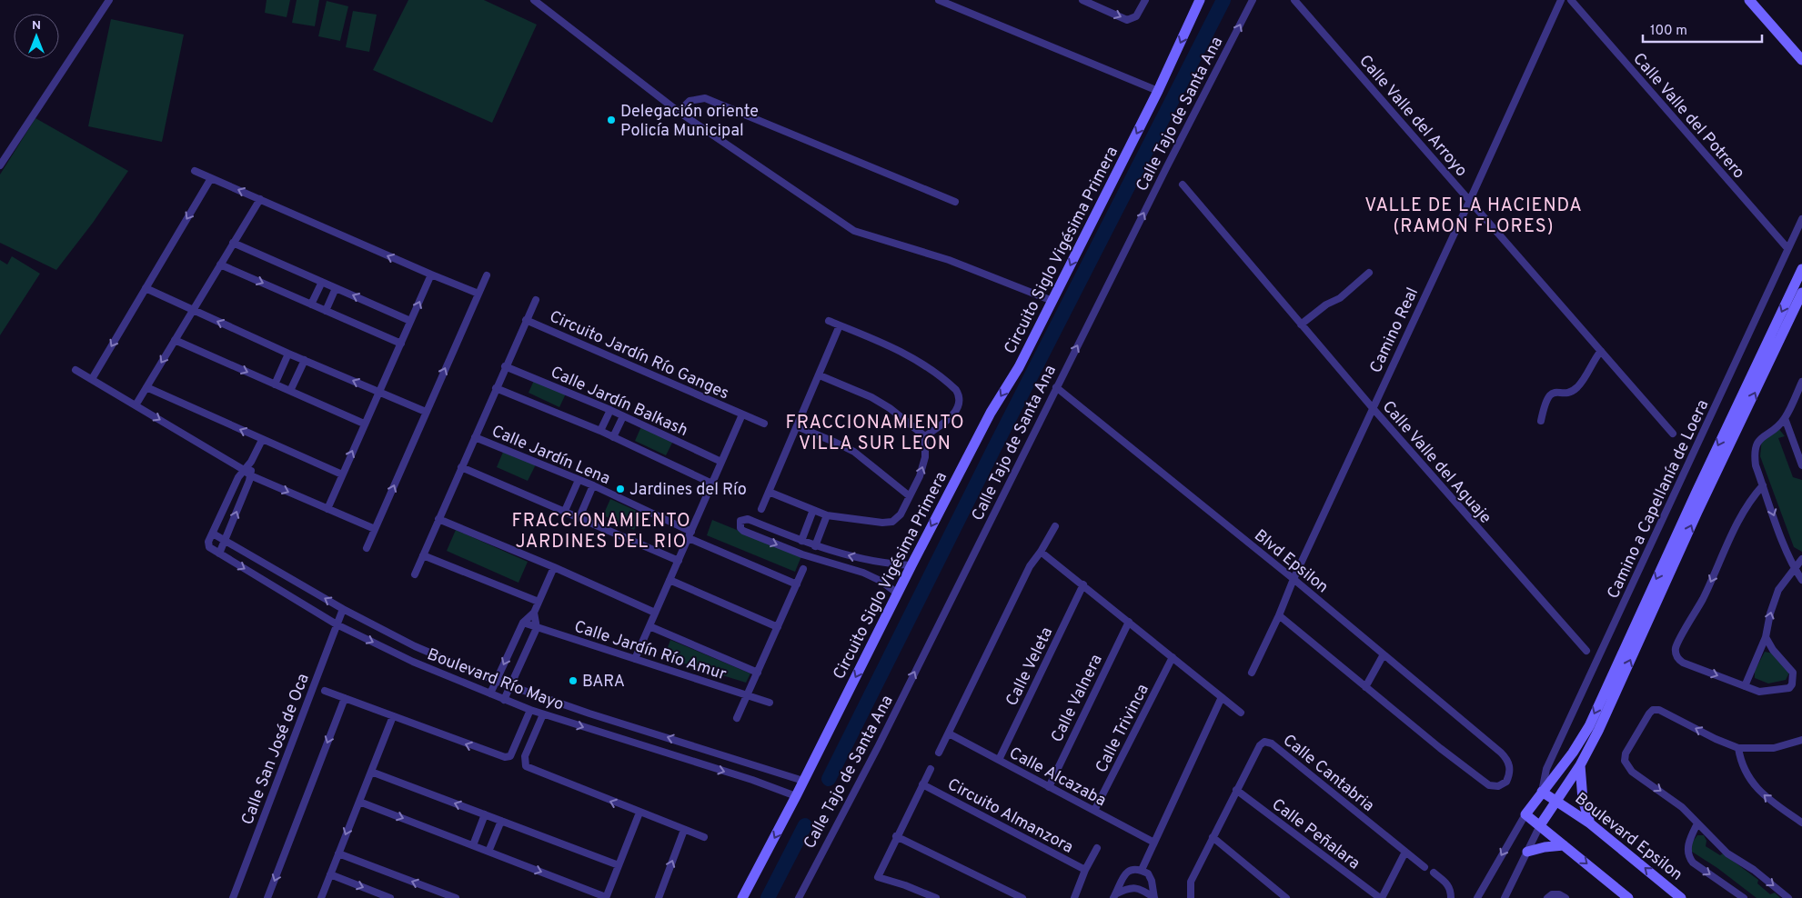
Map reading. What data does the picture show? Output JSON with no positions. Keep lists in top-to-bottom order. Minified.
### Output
{"streets":{"street":["Calle Tajo de Santa Ana","Calle Valle del Arroyo","Calle Valle del Potrero","Circuito Siglo Vigésima Primera","Camino Real","Circuito Jardín Río Ganges","Calle Jardín Balkash","Calle Jardín Lena","Calle Valle del Aguaje","Camino a Capellanía de Loera","Blvd Epsilon","Calle Jardín Río Amur","Calle Veleta","Boulevard Río Mayo","Calle Valnera","Calle Trivinca","Calle San José de Oca","Calle Cantabria","Calle Alcazaba","Circuito Almanzora","Calle Peñalara","Boulevard Epsilon"]},"crossings":[["Calle Tajo de Santa Ana","Blvd Epsilon"],["Calle Valle del Arroyo","Camino Real"],["Calle Valle del Potrero","Camino a Capellanía de Loera"],["Circuito Siglo Vigésima Primera","Boulevard Río Mayo"],["Camino Real","Calle Valle del Aguaje"],["Camino Real","Blvd Epsilon"],["Circuito Jardín Río Ganges","Calle Jardín Balkash"],["Circuito Jardín Río Ganges","Calle Jardín Lena"],["Circuito Jardín Río Ganges","Calle Jardín Río Amur"],["Camino a Capellanía de Loera","Boulevard Epsilon"],["Calle Veleta","Calle Alcazaba"],["Boulevard Río Mayo","Calle San José de Oca"],["Calle Valnera","Calle Alcazaba"],["Calle Trivinca","Calle Alcazaba"],["Calle Cantabria","Calle Peñalara"]],"one_way":["Calle Tajo de Santa Ana","Circuito Siglo Vigésima Primera"],"districts":["VALLE DE LA HACIENDA (RAMON FLORES)","FRACCIONAMIENTO VILLA SUR LEON","FRACCIONAMIENTO JARDINES DEL RIO"],"places":["Delegación oriente Policía Municipal","Jardines del Río","BARA"],"scale_bar":"100 m","north":"top"}
